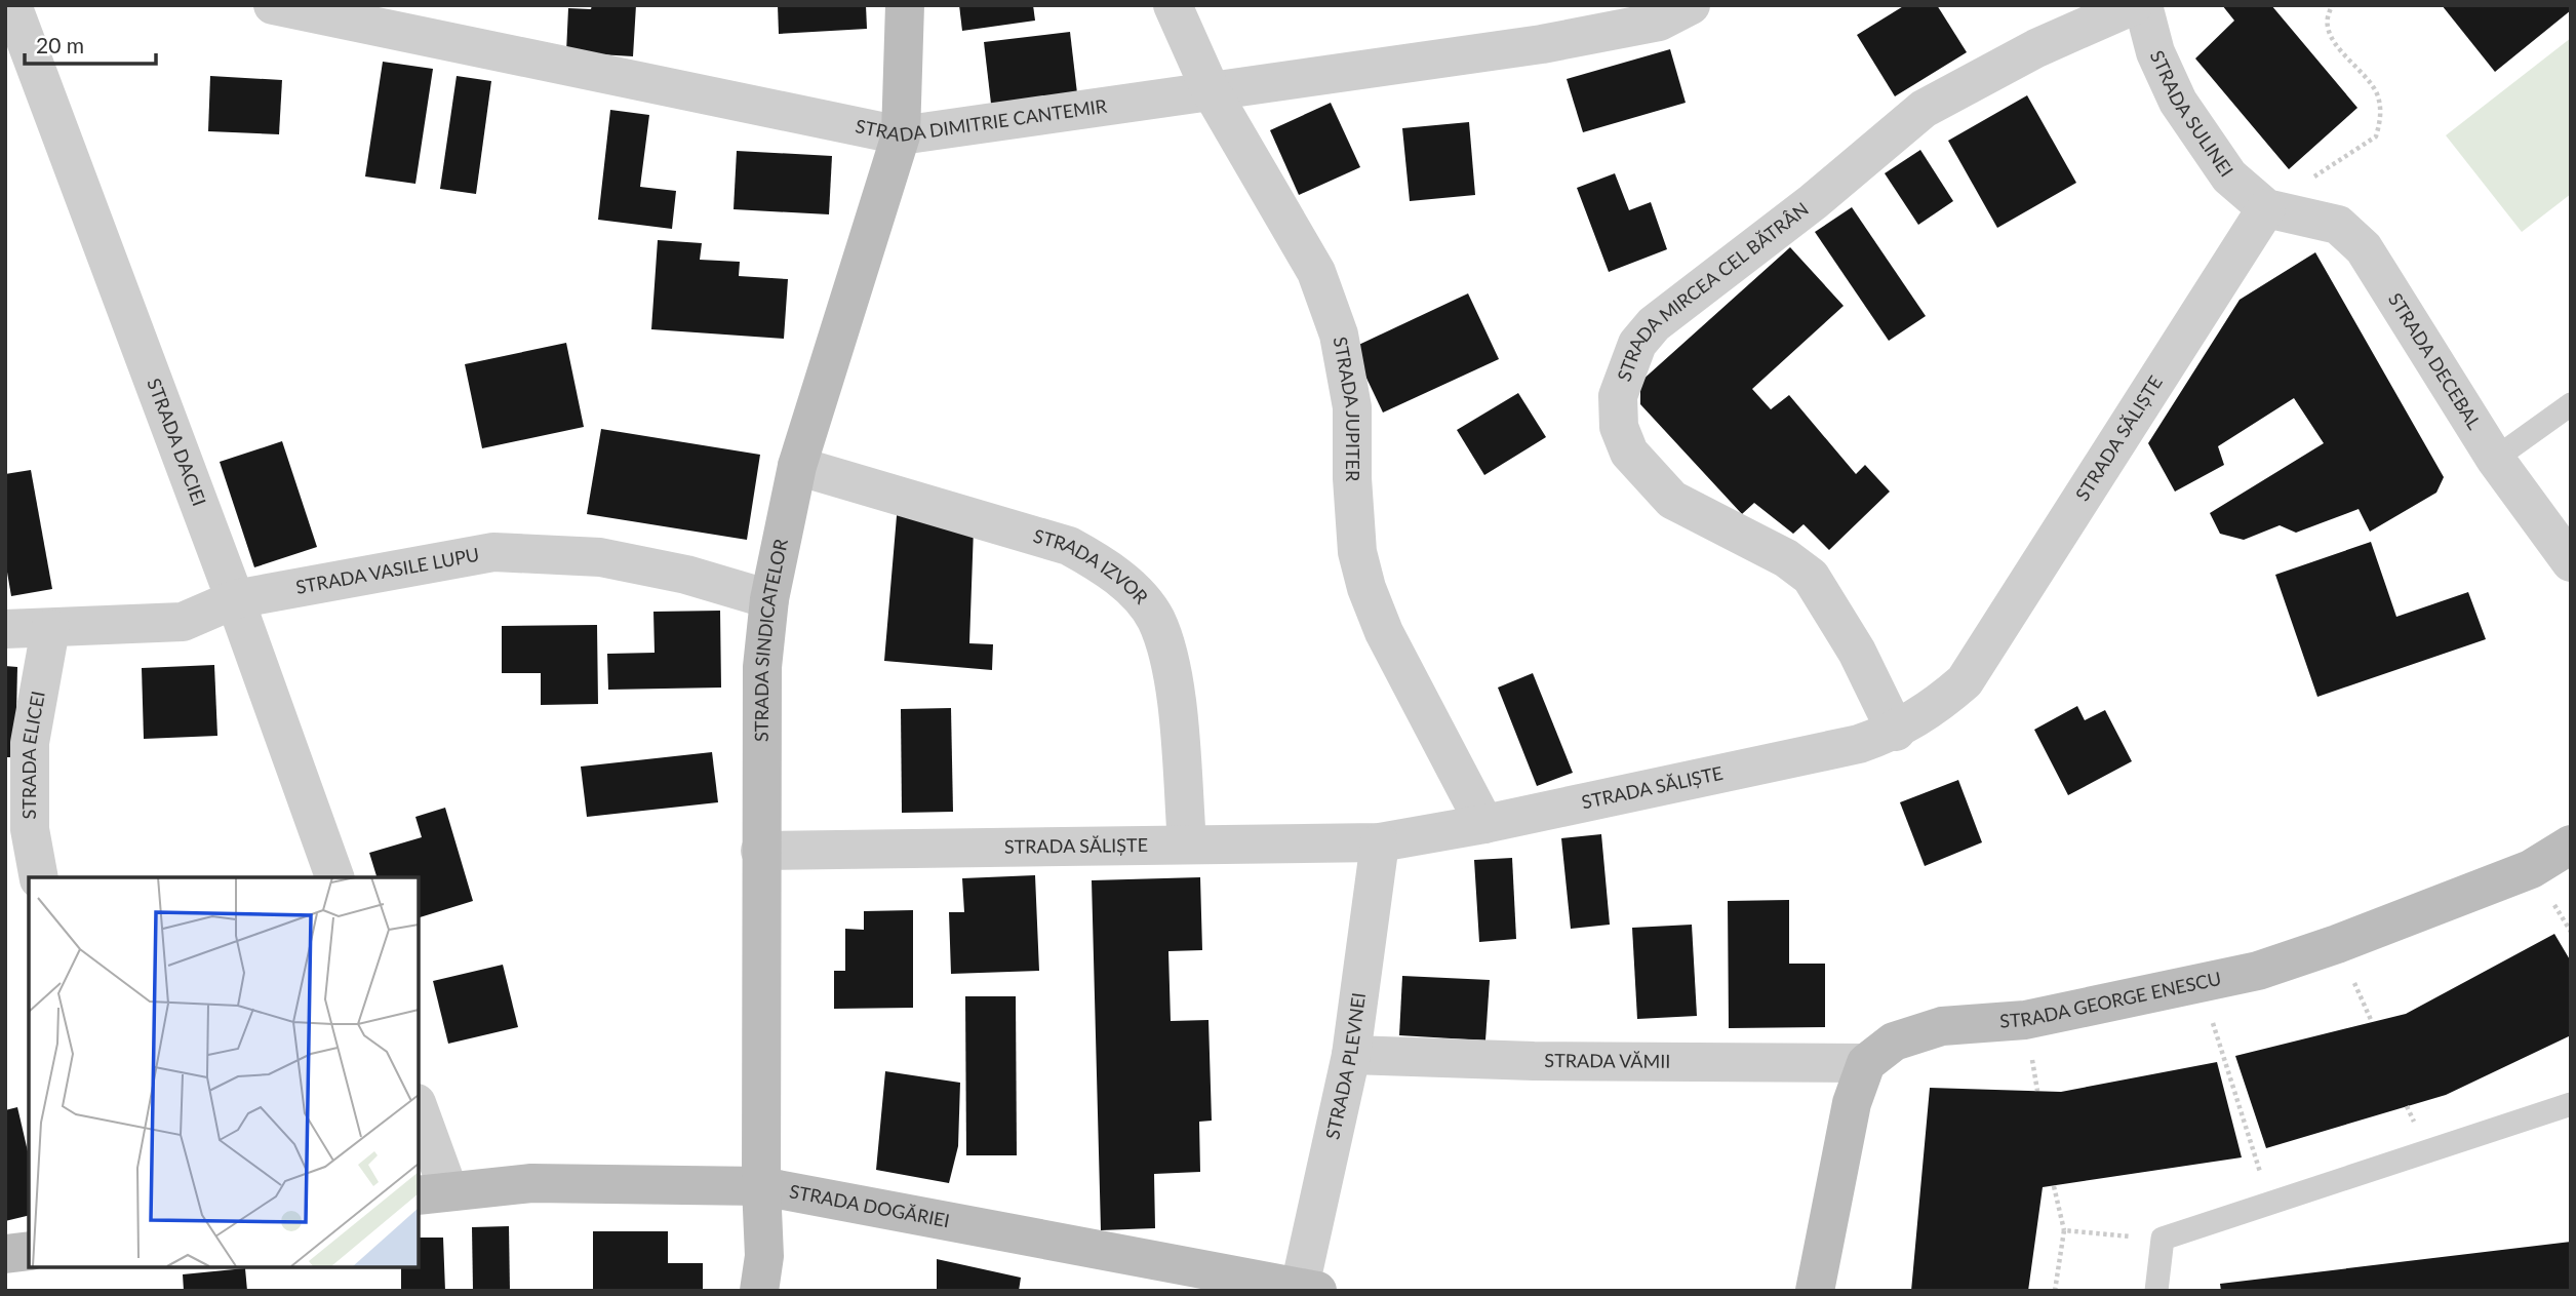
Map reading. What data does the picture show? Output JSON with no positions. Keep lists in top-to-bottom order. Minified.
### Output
{"streets":{"street":["STRADA SULINEI","STRADA DIMITRIE CANTEMIR","STRADA MIRCEA CEL BĂTRÂN","STRADA DECEBAL","STRADA JUPITER","STRADA SĂLIȘTE","STRADA DACIEI","STRADA VASILE LUPU","STRADA IZVOR","STRADA SINDICATELOR","STRADA ELICEI","STRADA GEORGE ENESCU","STRADA VĂMII","STRADA PLEVNEI","STRADA DOGĂRIEI"]},"crossings":[["STRADA SULINEI","STRADA DECEBAL"],["STRADA SULINEI","STRADA SĂLIȘTE"],["STRADA DIMITRIE CANTEMIR","STRADA JUPITER"],["STRADA DIMITRIE CANTEMIR","STRADA SINDICATELOR"],["STRADA MIRCEA CEL BĂTRÂN","STRADA SĂLIȘTE"],["STRADA DECEBAL","STRADA SĂLIȘTE"],["STRADA JUPITER","STRADA SĂLIȘTE"],["STRADA SĂLIȘTE","STRADA IZVOR"],["STRADA SĂLIȘTE","STRADA SINDICATELOR"],["STRADA SĂLIȘTE","STRADA PLEVNEI"],["STRADA DACIEI","STRADA VASILE LUPU"],["STRADA VASILE LUPU","STRADA SINDICATELOR"],["STRADA VASILE LUPU","STRADA ELICEI"],["STRADA IZVOR","STRADA SINDICATELOR"],["STRADA SINDICATELOR","STRADA DOGĂRIEI"],["STRADA GEORGE ENESCU","STRADA VĂMII"],["STRADA VĂMII","STRADA PLEVNEI"],["STRADA PLEVNEI","STRADA DOGĂRIEI"]],"scale_bar":"20 m"}
